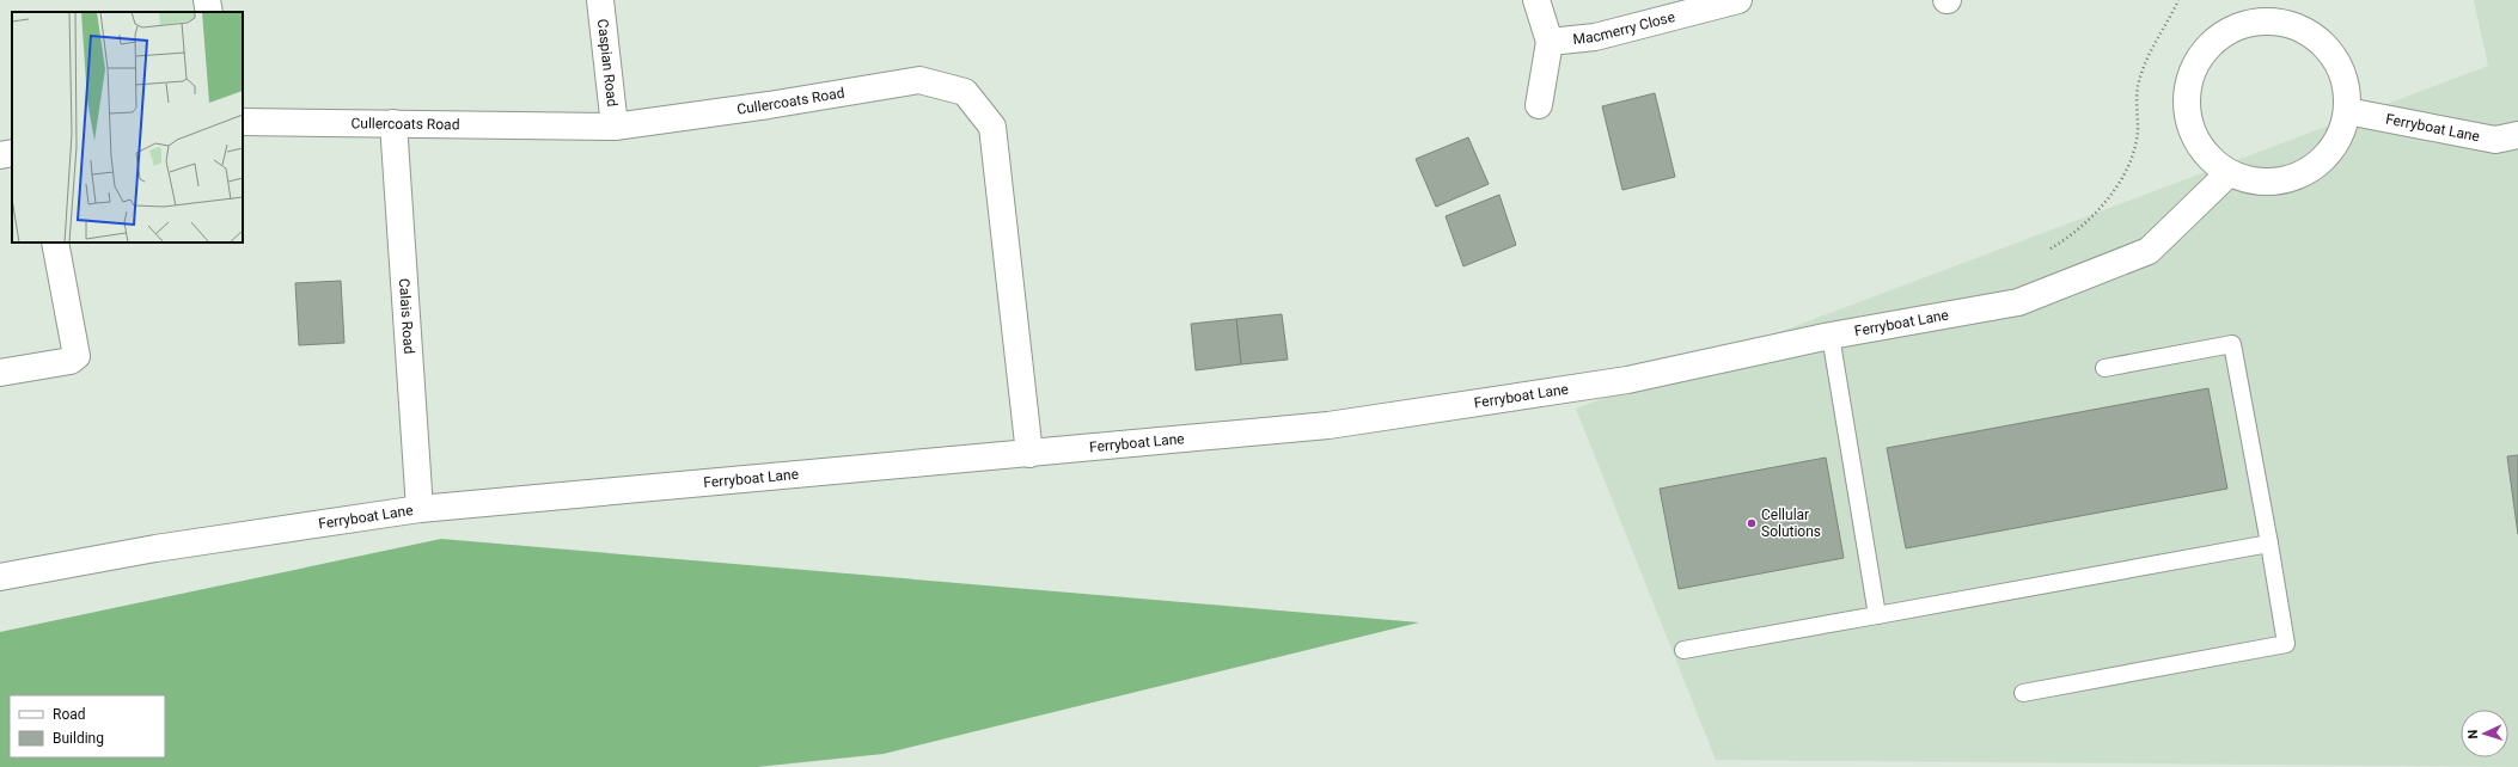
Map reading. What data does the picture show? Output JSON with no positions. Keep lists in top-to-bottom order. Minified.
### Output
{"streets":{"street":["Macmerry Close","Caspian Road","Cullercoats Road","Ferryboat Lane","Calais Road"]},"crossings":[["Caspian Road","Cullercoats Road"],["Cullercoats Road","Ferryboat Lane"],["Cullercoats Road","Calais Road"],["Ferryboat Lane","Calais Road"]],"places":["Cellular Solutions"],"legend":["Road","Building"],"north":"left"}
